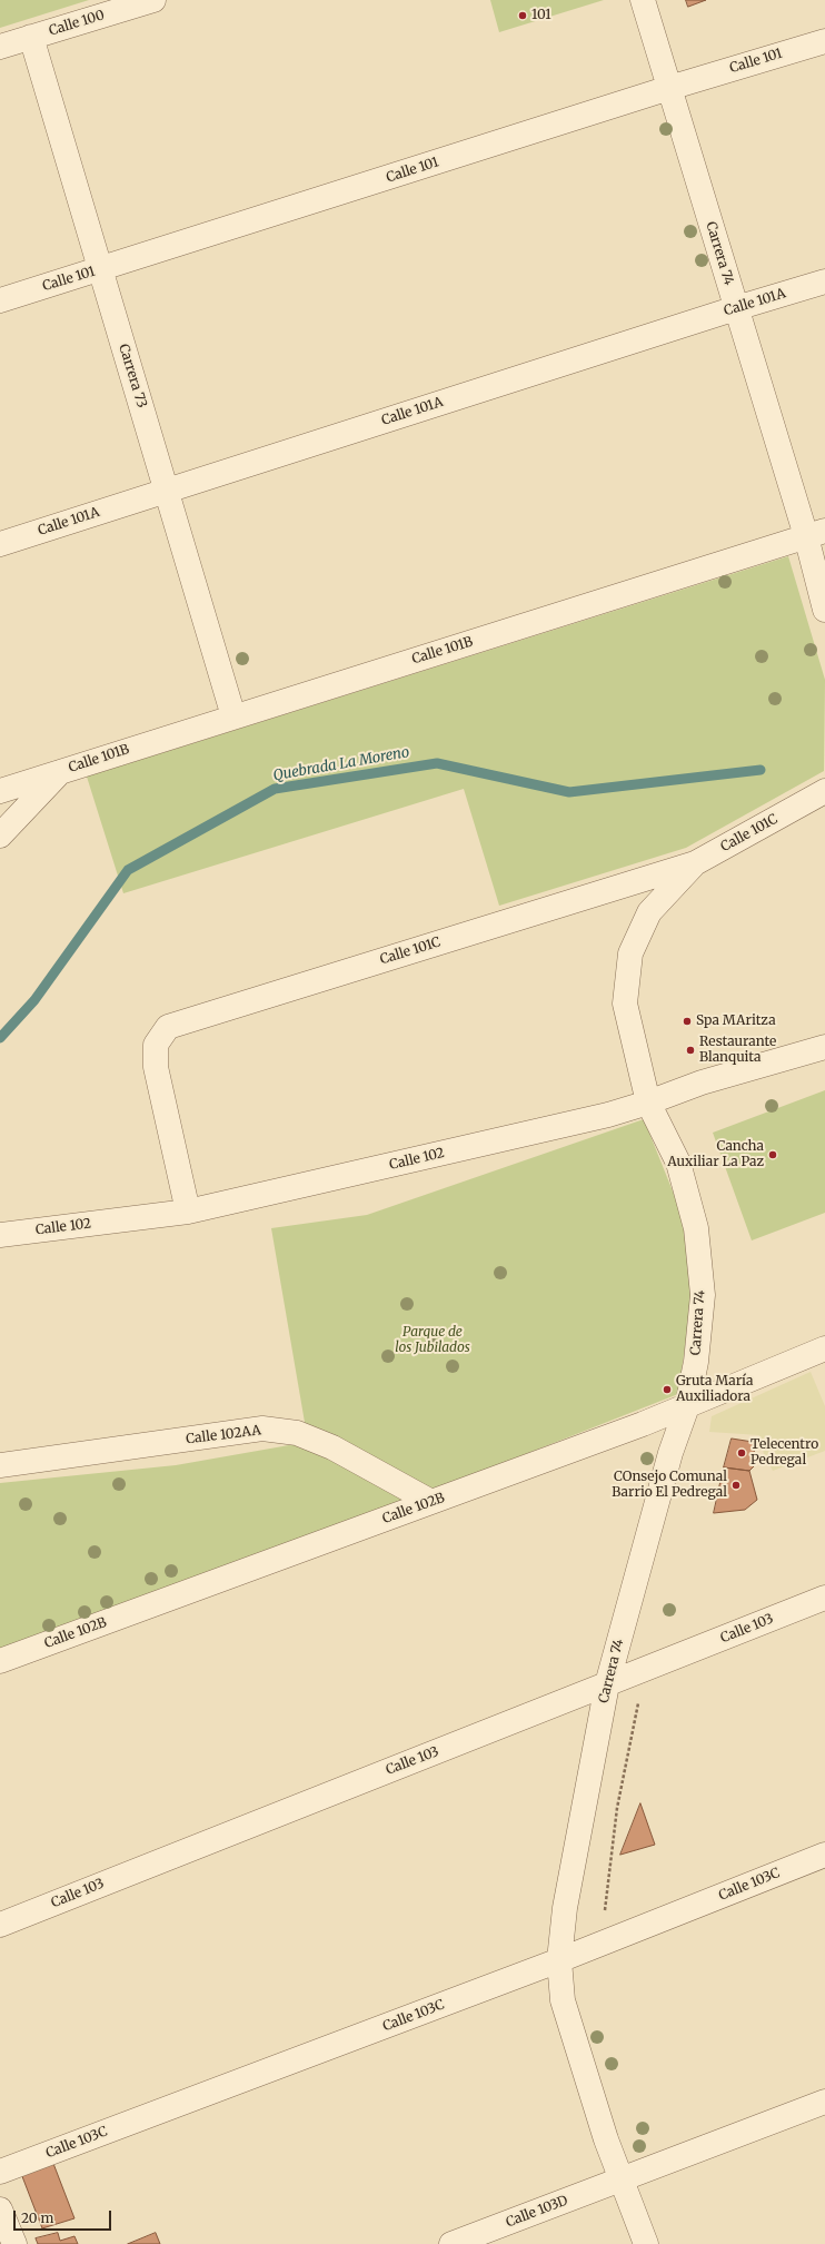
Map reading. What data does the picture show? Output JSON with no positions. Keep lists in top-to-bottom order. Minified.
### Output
{"streets":{"street":["Calle 100","Calle 101","Carrera 74","Calle 101A","Carrera 73","Calle 101B","Calle 101C","Calle 102","Calle 102AA","Calle 102B","Calle 103","Calle 103C","Calle 103D"]},"crossings":[["Calle 100","Carrera 73"],["Calle 101","Carrera 74"],["Calle 101","Carrera 73"],["Carrera 74","Calle 101A"],["Carrera 74","Calle 101B"],["Carrera 74","Calle 101C"],["Carrera 74","Calle 102"],["Carrera 74","Calle 102B"],["Carrera 74","Calle 103"],["Carrera 74","Calle 103C"],["Carrera 74","Calle 103D"],["Calle 101A","Carrera 73"],["Carrera 73","Calle 101B"],["Calle 101C","Calle 102"],["Calle 102AA","Calle 102B"]],"water":["Quebrada La Moreno"],"parks":["Parque de los Jubilados"],"places":["101","Spa MAritza","Restaurante Blanquita","Cancha Auxiliar La Paz","Gruta María Auxiliadora","Telecentro Pedregal","COnsejo Comunal Barrio El Pedregal"],"scale_bar":"20 m"}
